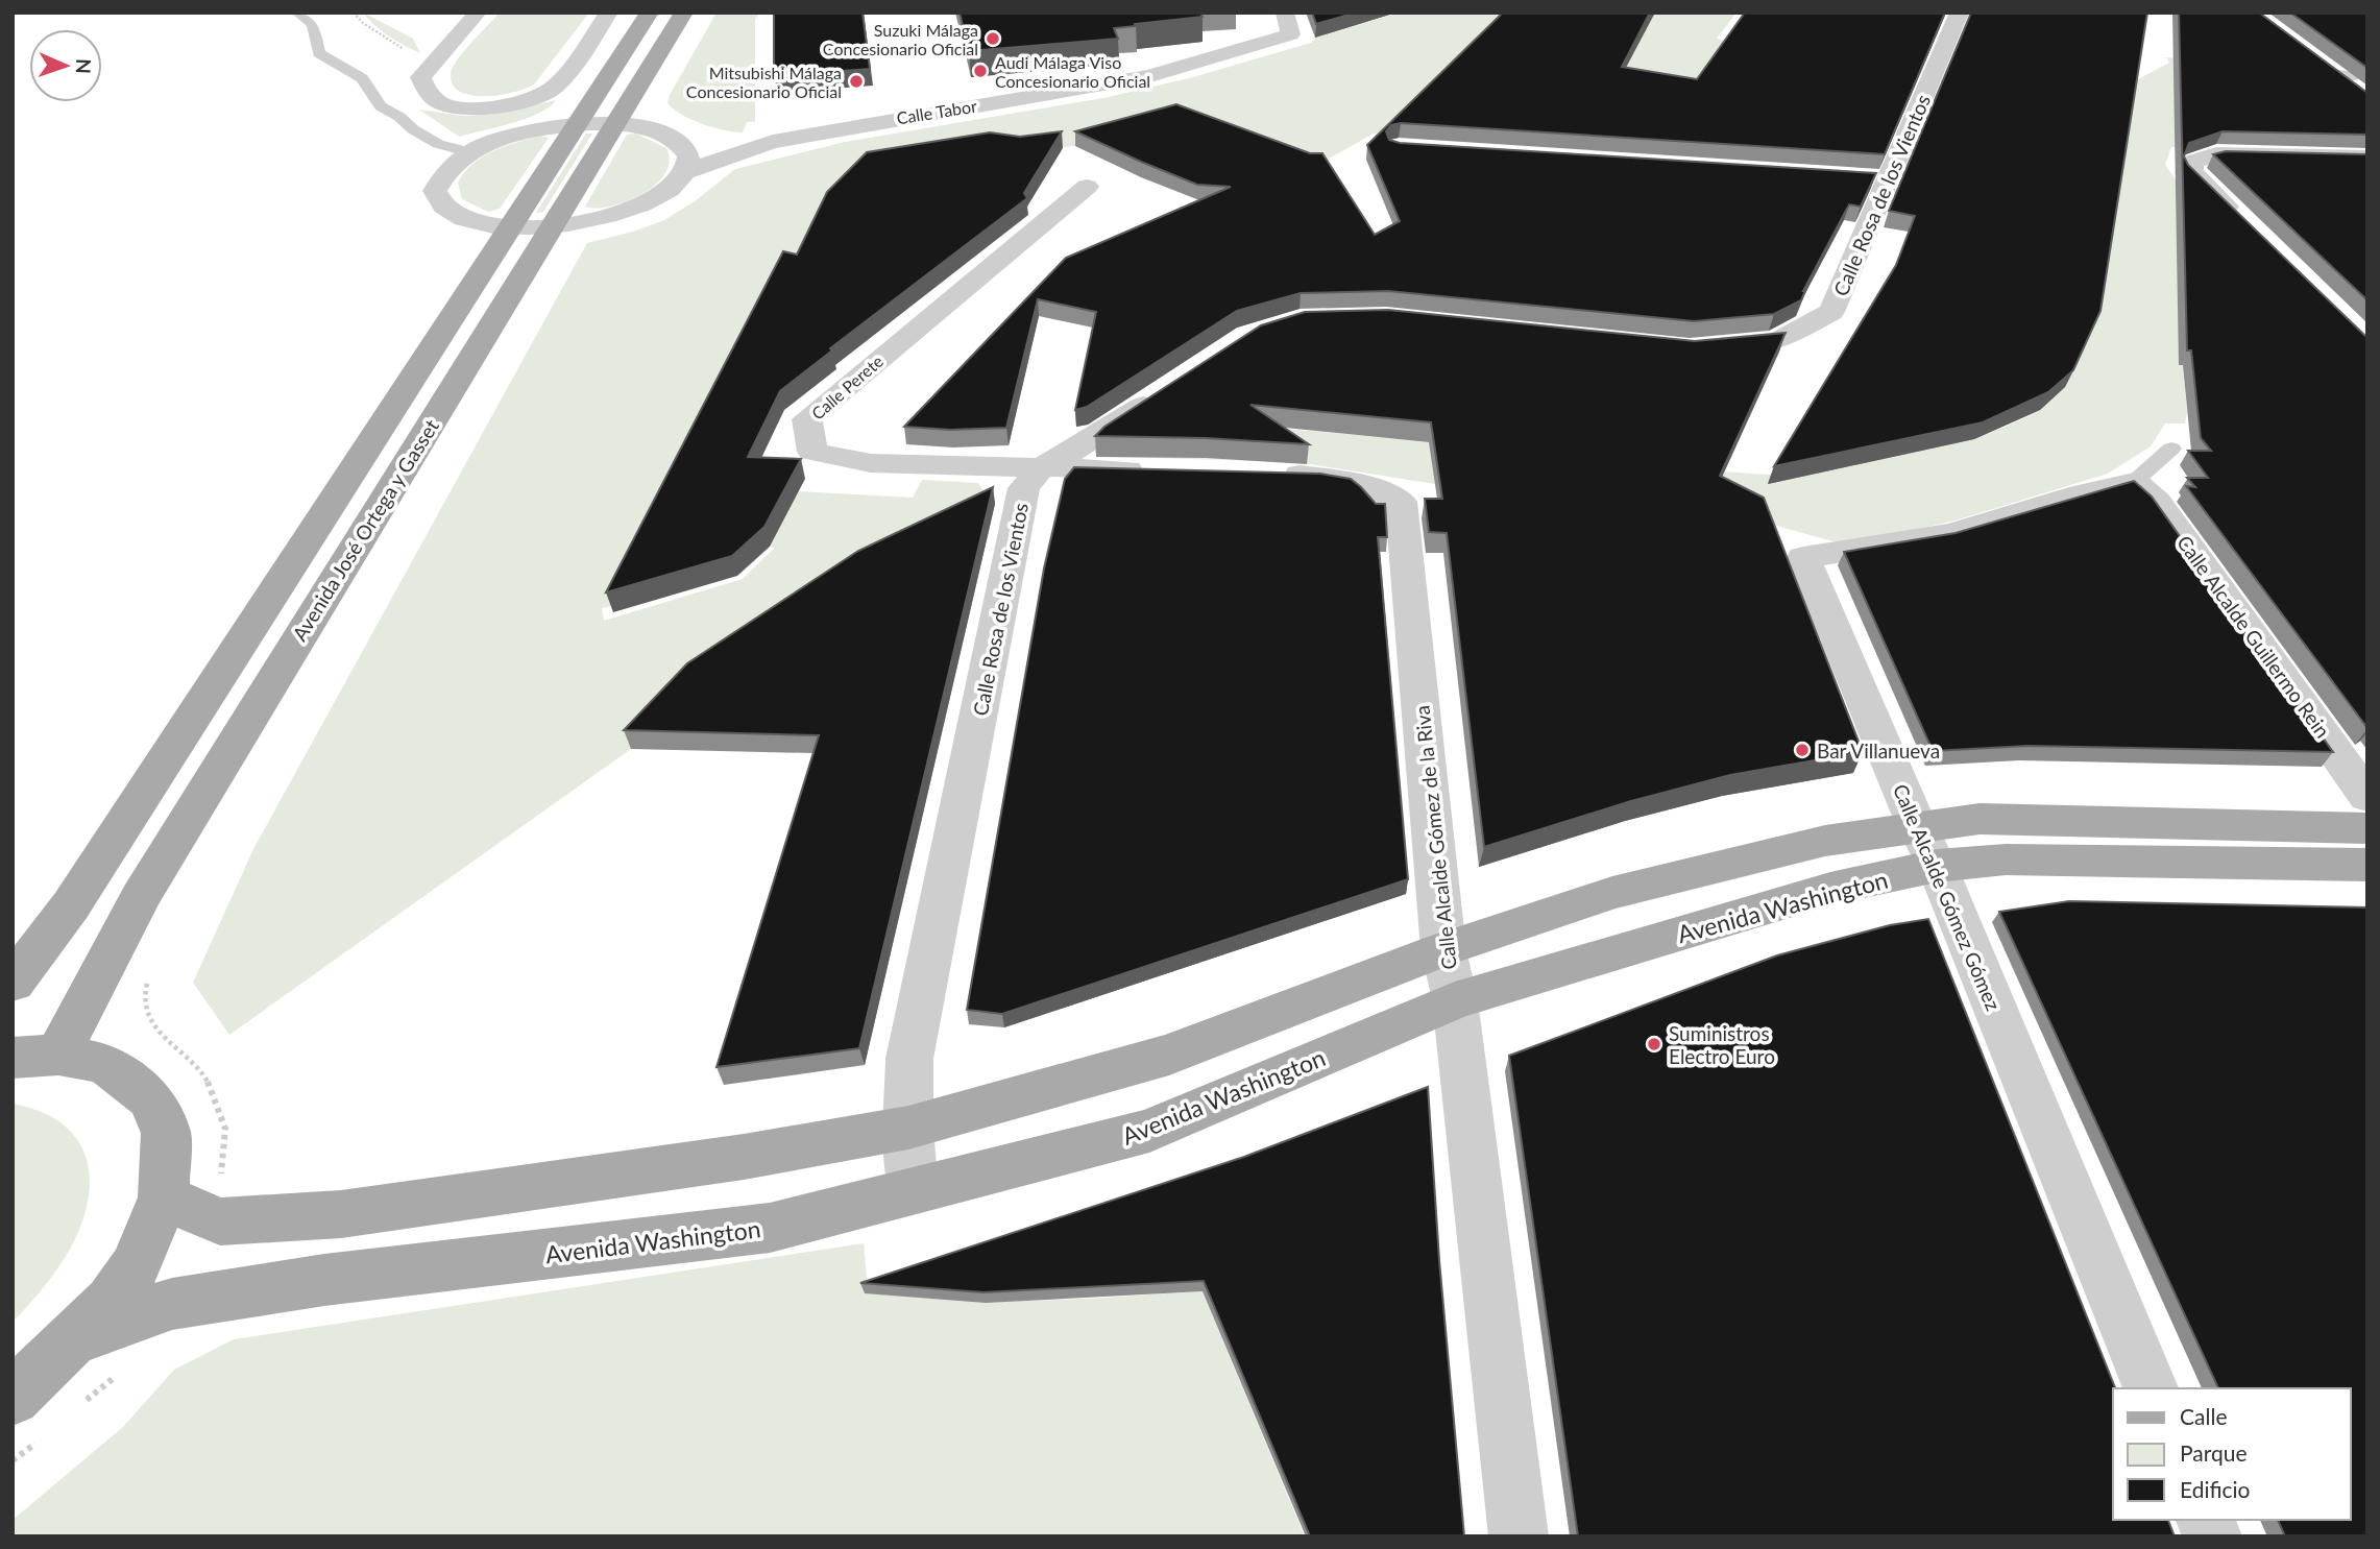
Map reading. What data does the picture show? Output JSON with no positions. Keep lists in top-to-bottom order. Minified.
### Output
{"streets":{"main road":["Avenida José Ortega y Gasset","Avenida Washington"],"street":["Calle Tabor","Calle Rosa de los Vientos","Calle Perete","Calle Alcalde Guillermo Rein","Calle Alcalde Gómez de la Riva","Calle Alcalde Gómez Gómez"]},"crossings":[["Calle Tabor","Avenida José Ortega y Gasset"],["Calle Rosa de los Vientos","Calle Perete"],["Calle Rosa de los Vientos","Avenida Washington"],["Calle Alcalde Guillermo Rein","Calle Alcalde Gómez Gómez"],["Calle Alcalde Gómez de la Riva","Avenida Washington"],["Calle Alcalde Gómez Gómez","Avenida Washington"]],"places":["Suzuki Málaga Concesionario Oficial","Audi Málaga Viso Concesionario Oficial","Mitsubishi Málaga Concesionario Oficial","Bar Villanueva","Suministros Electro Euro"],"legend":["Calle","Parque","Edificio"],"north":"right"}
